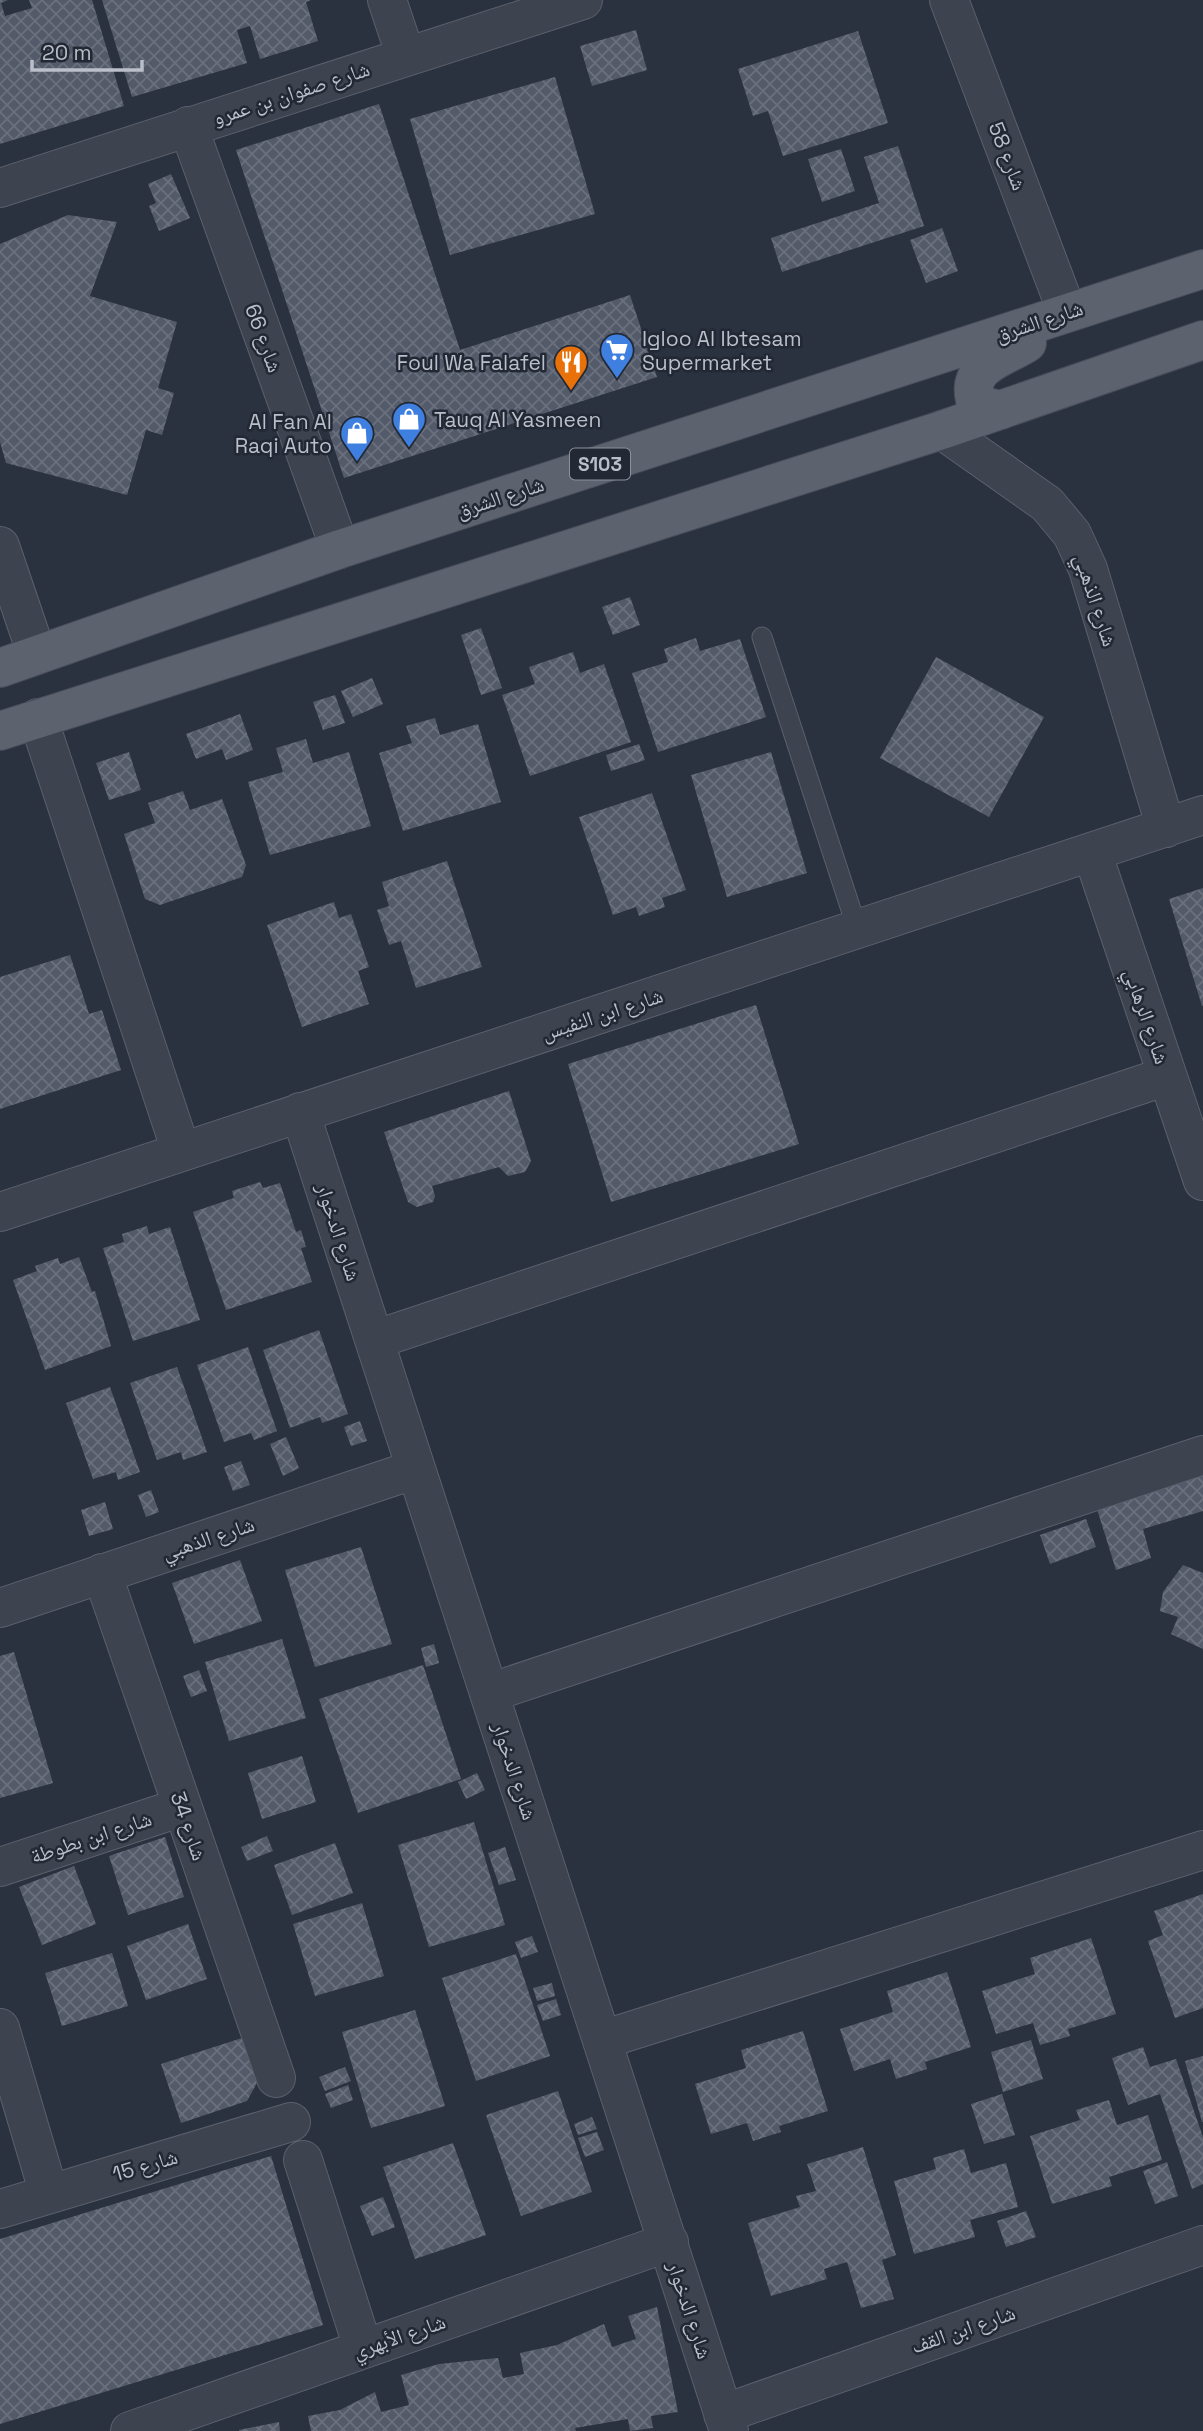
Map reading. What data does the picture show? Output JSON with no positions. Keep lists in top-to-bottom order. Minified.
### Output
{"streets":{"main road":["شارع الشرق","S103"],"street":["شارع صفوان بن عمرو","شارع 58","شارع 66","شارع الذهبي","شارع ابن النفيس","شارع الرهابي","شارع الدخوار","شارع 34","شارع ابن بطوطة","شارع 15","شارع ابن القف","شارع الأبهري"]},"crossings":[["شارع صفوان بن عمرو","شارع 66"],["شارع 58","شارع الشرق"],["شارع الشرق","شارع 66"],["شارع الذهبي","شارع ابن النفيس"],["شارع الذهبي","شارع الدخوار"],["شارع الذهبي","شارع 34"],["شارع ابن النفيس","شارع الرهابي"],["شارع ابن النفيس","شارع الدخوار"],["شارع الدخوار","شارع ابن القف"],["شارع الدخوار","شارع الأبهري"],["شارع 34","شارع ابن بطوطة"]],"places":{"supermarket":["Igloo Al Ibtesam Supermarket"],"restaurant":["Foul Wa Falafel"],"shop":["Tauq Al Yasmeen","Al Fan Al Raqi Auto"]},"scale_bar":"20 m"}
